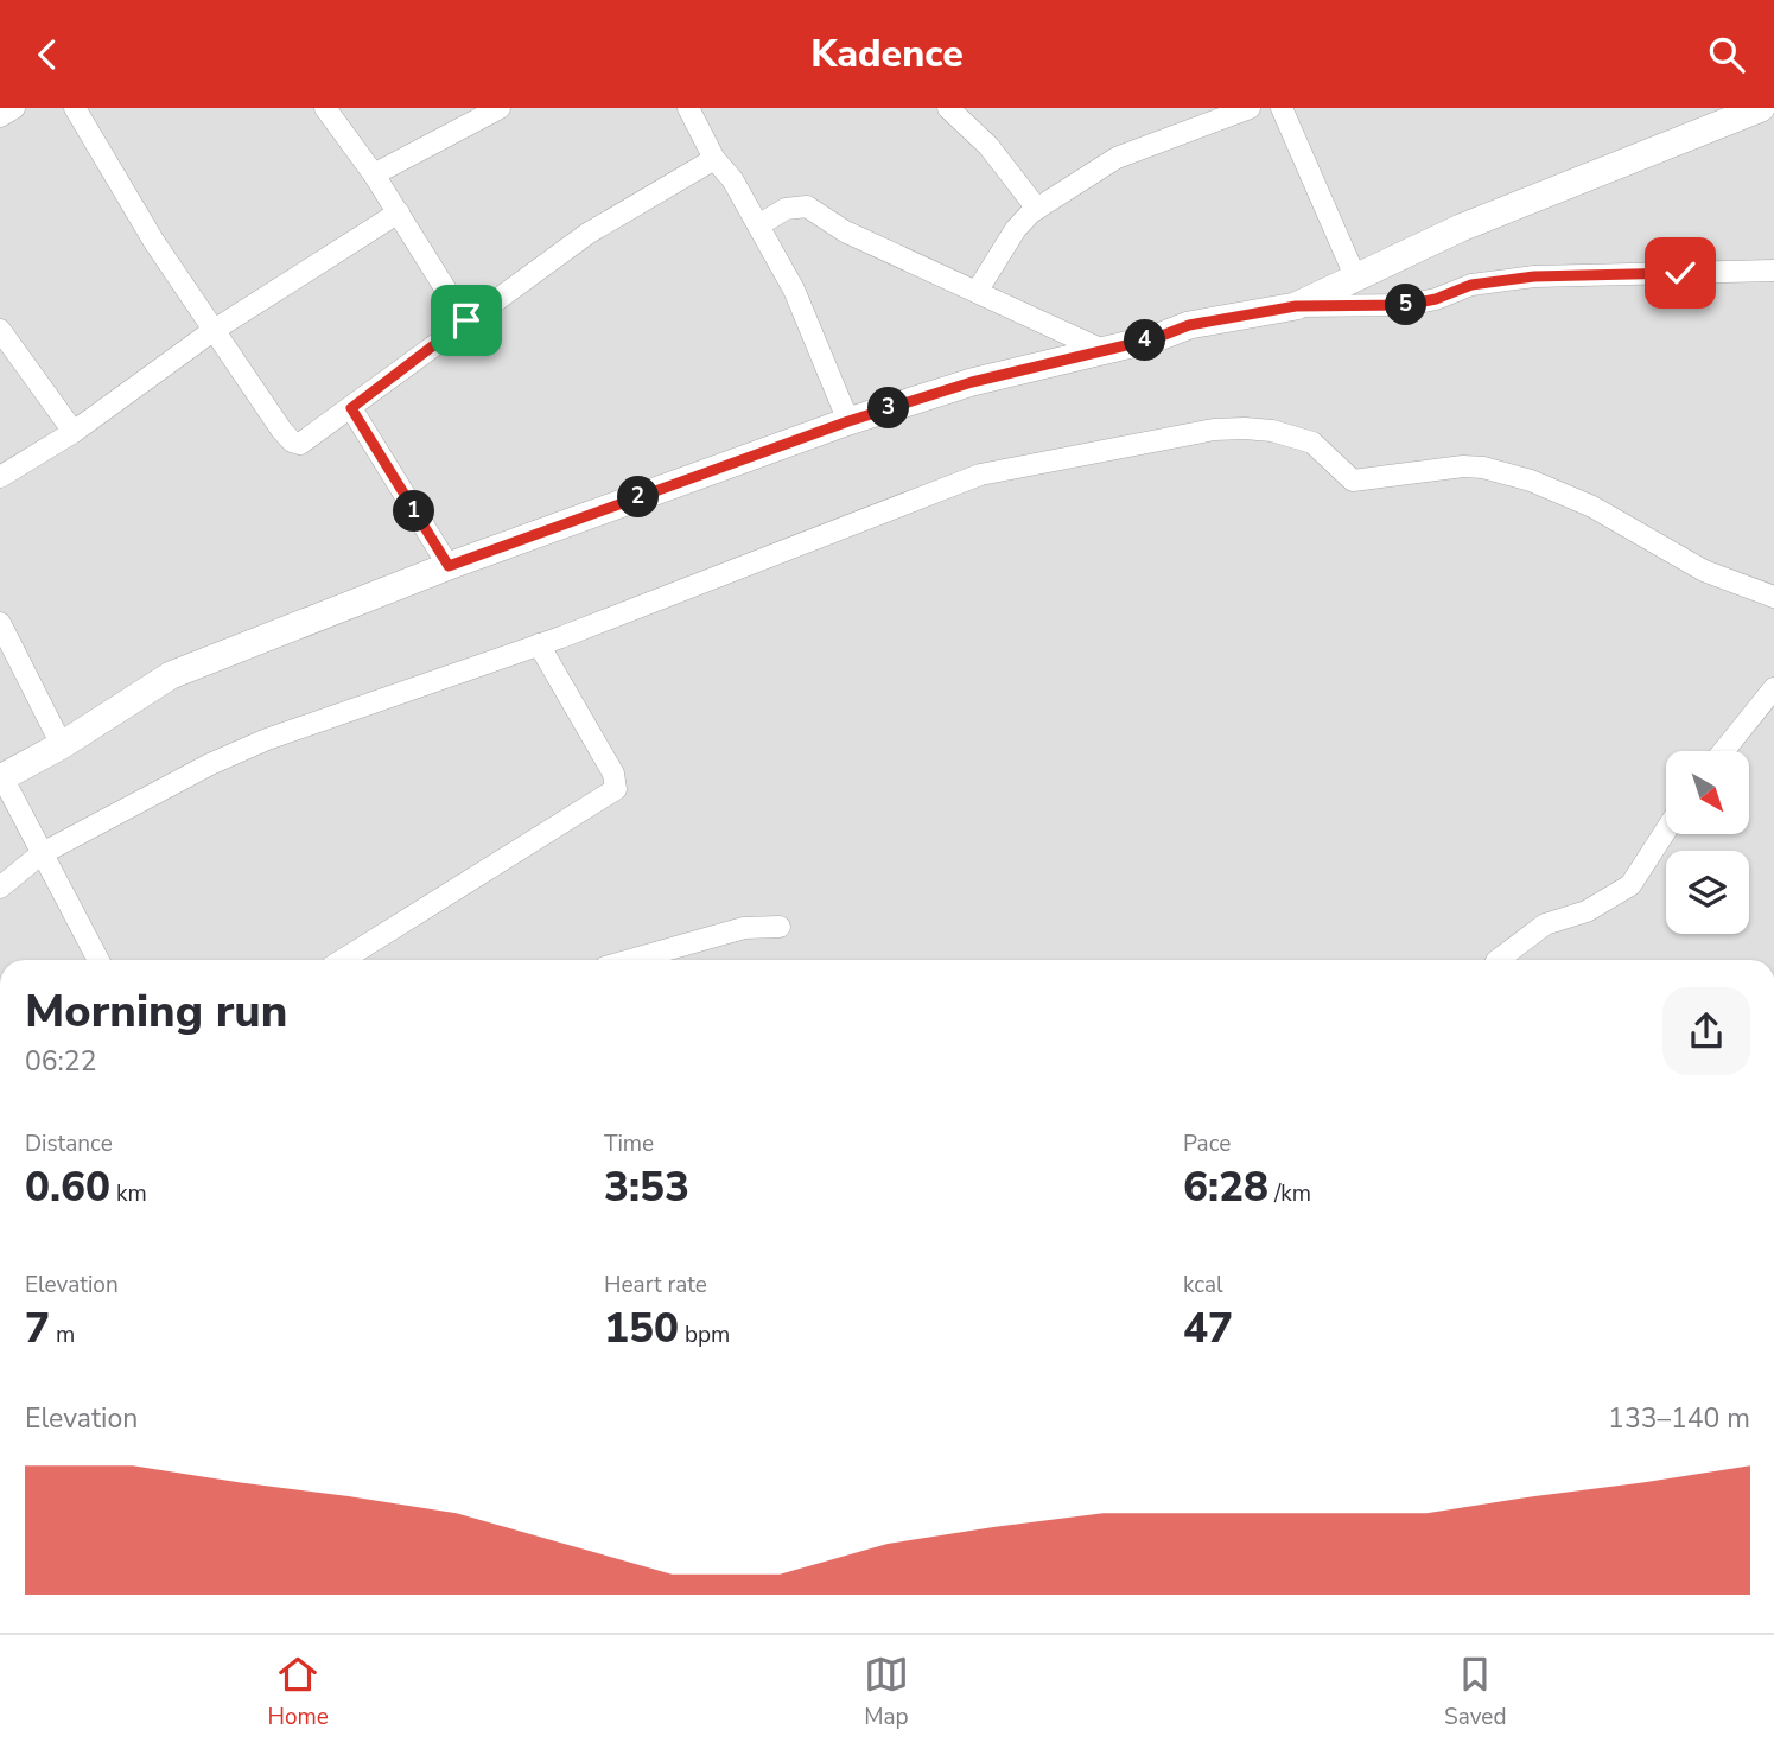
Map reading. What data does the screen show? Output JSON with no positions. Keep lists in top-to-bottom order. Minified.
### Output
{"north":"bottom right","page":{"header":"Kadence","pins":["5","4","3","2","1"],"heading":["Morning run","06:22"],"stats":[["Distance","0.60 km"],["Time","3:53"],["Pace","6:28 /km"],["Elevation","7 m"],["Heart rate","150 bpm"],["kcal","47"]],"chart":["Elevation","133–140 m"],"tabs":["Home","Map","Saved"]}}
